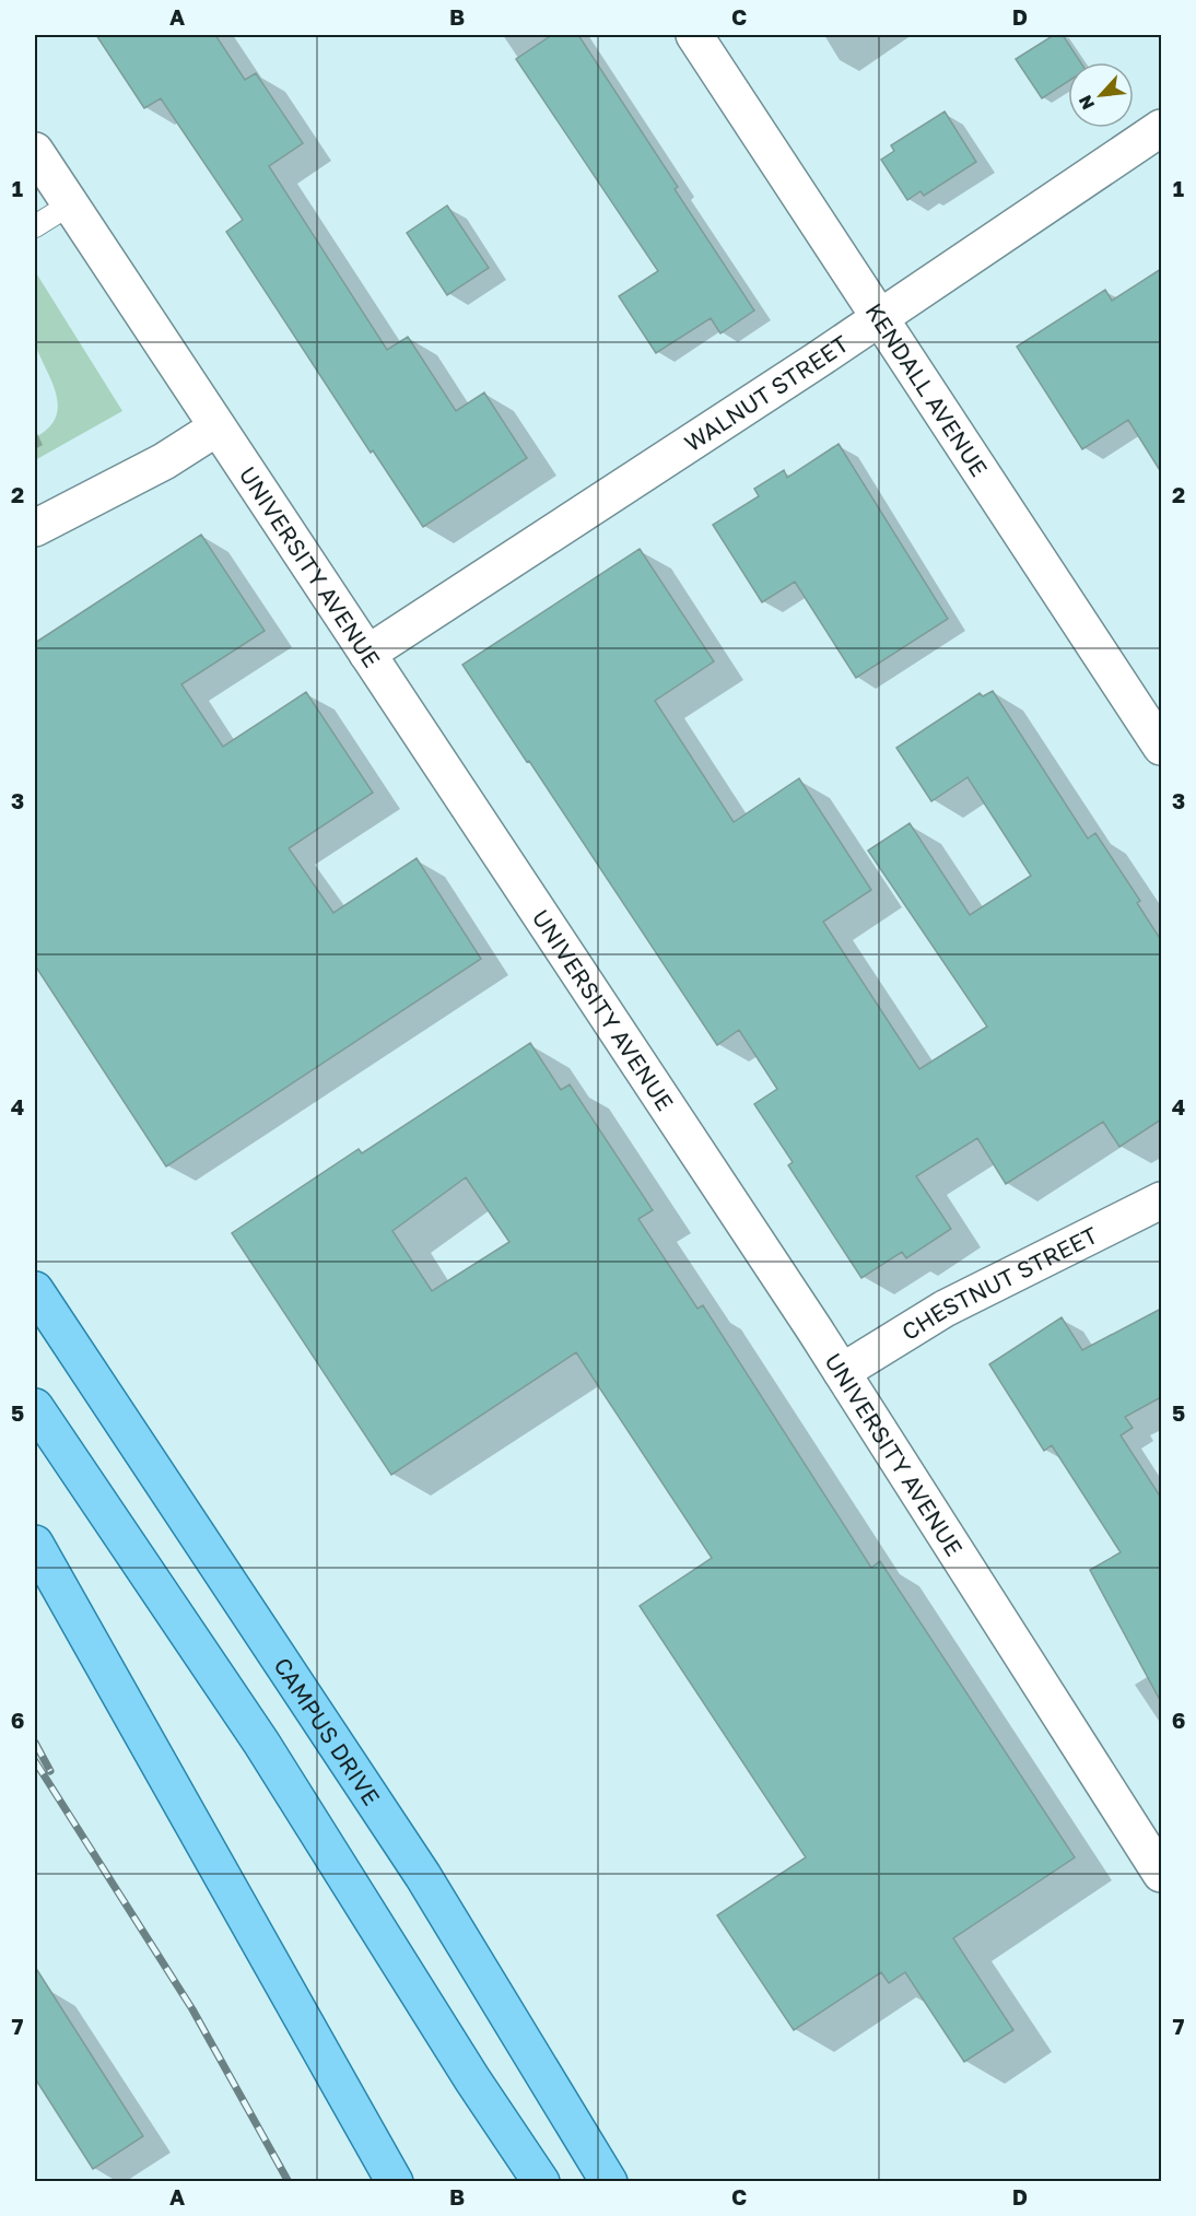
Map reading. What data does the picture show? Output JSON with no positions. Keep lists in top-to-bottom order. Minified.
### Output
{"streets":{"main road":["CAMPUS DRIVE"],"street":["KENDALL AVENUE","WALNUT STREET","UNIVERSITY AVENUE","CHESTNUT STREET"]},"crossings":[["KENDALL AVENUE","WALNUT STREET"],["WALNUT STREET","UNIVERSITY AVENUE"],["UNIVERSITY AVENUE","CHESTNUT STREET"]],"north":"bottom left","grid":{"columns":["A","B","C","D"],"rows":["1","2","3","4","5","6","7"]}}
